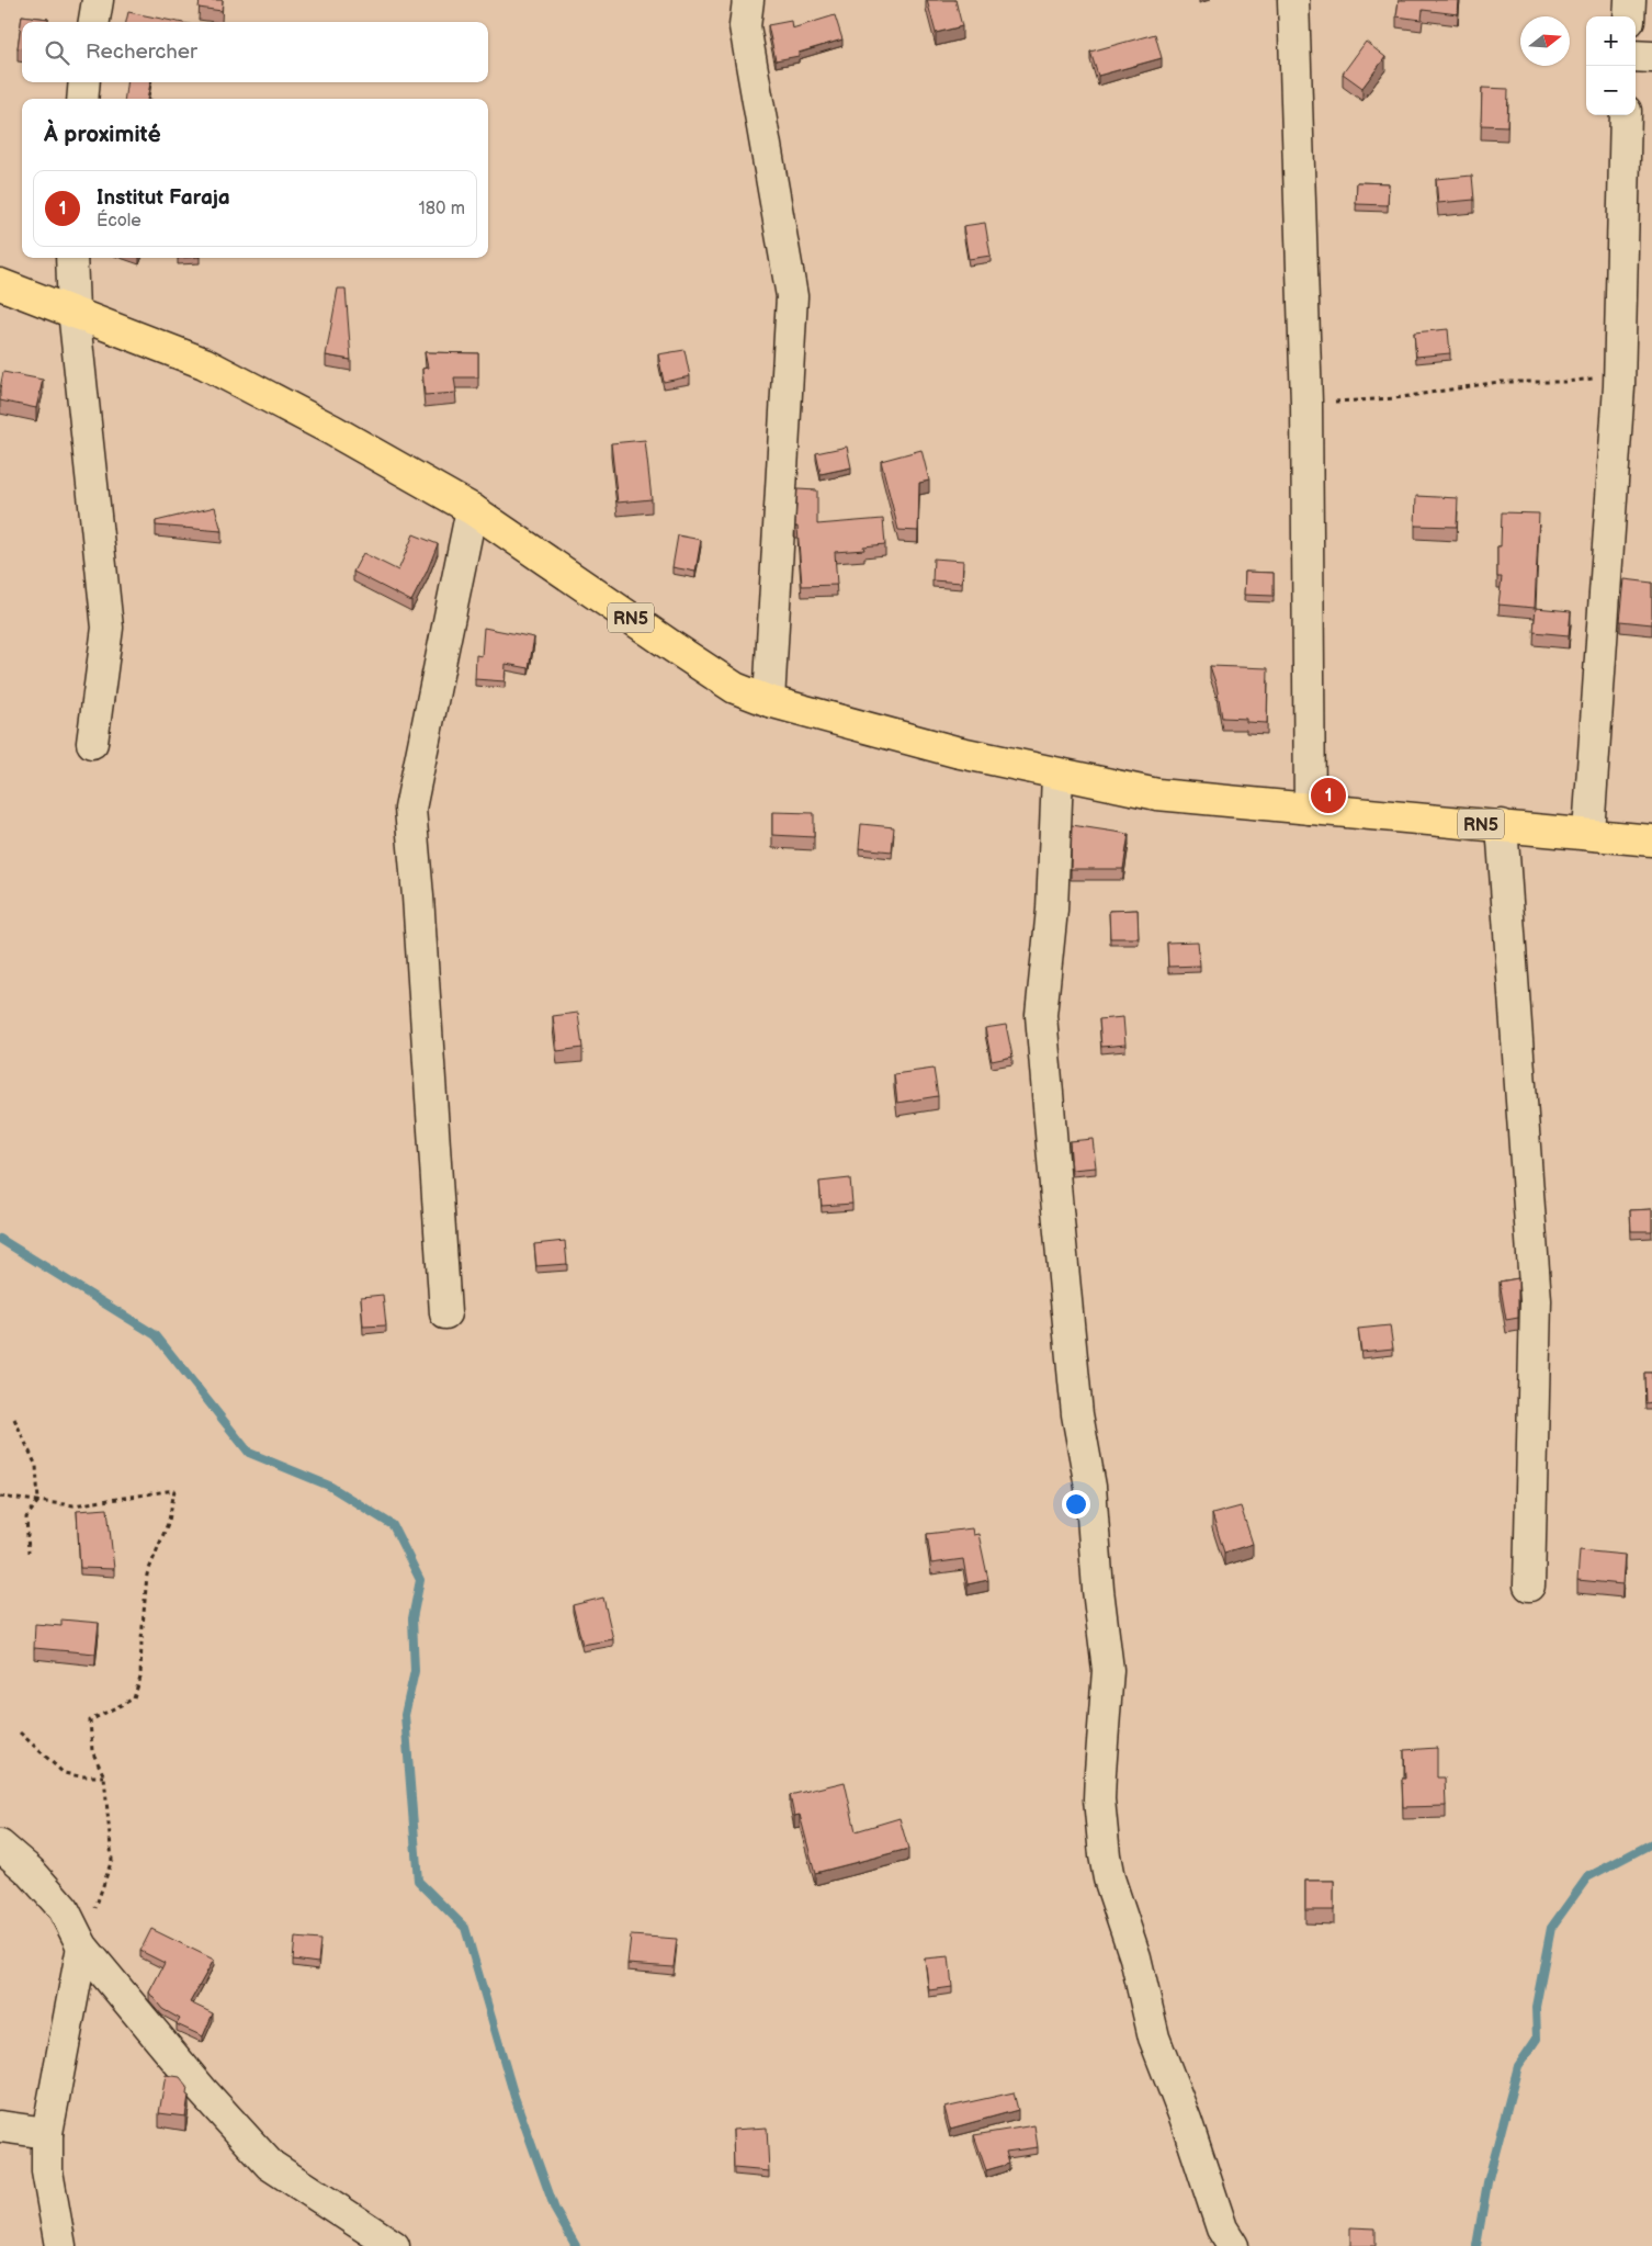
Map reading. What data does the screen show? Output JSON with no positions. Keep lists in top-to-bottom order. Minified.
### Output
{"streets":{"highway":["RN5"]},"north":"right","page":{"map_buttons":["+","−"],"search":"Rechercher","heading":"À proximité","list":[{"mark":"1","name":"Institut Faraja","note":"École","value":"180 m"}],"pins":"1"}}
